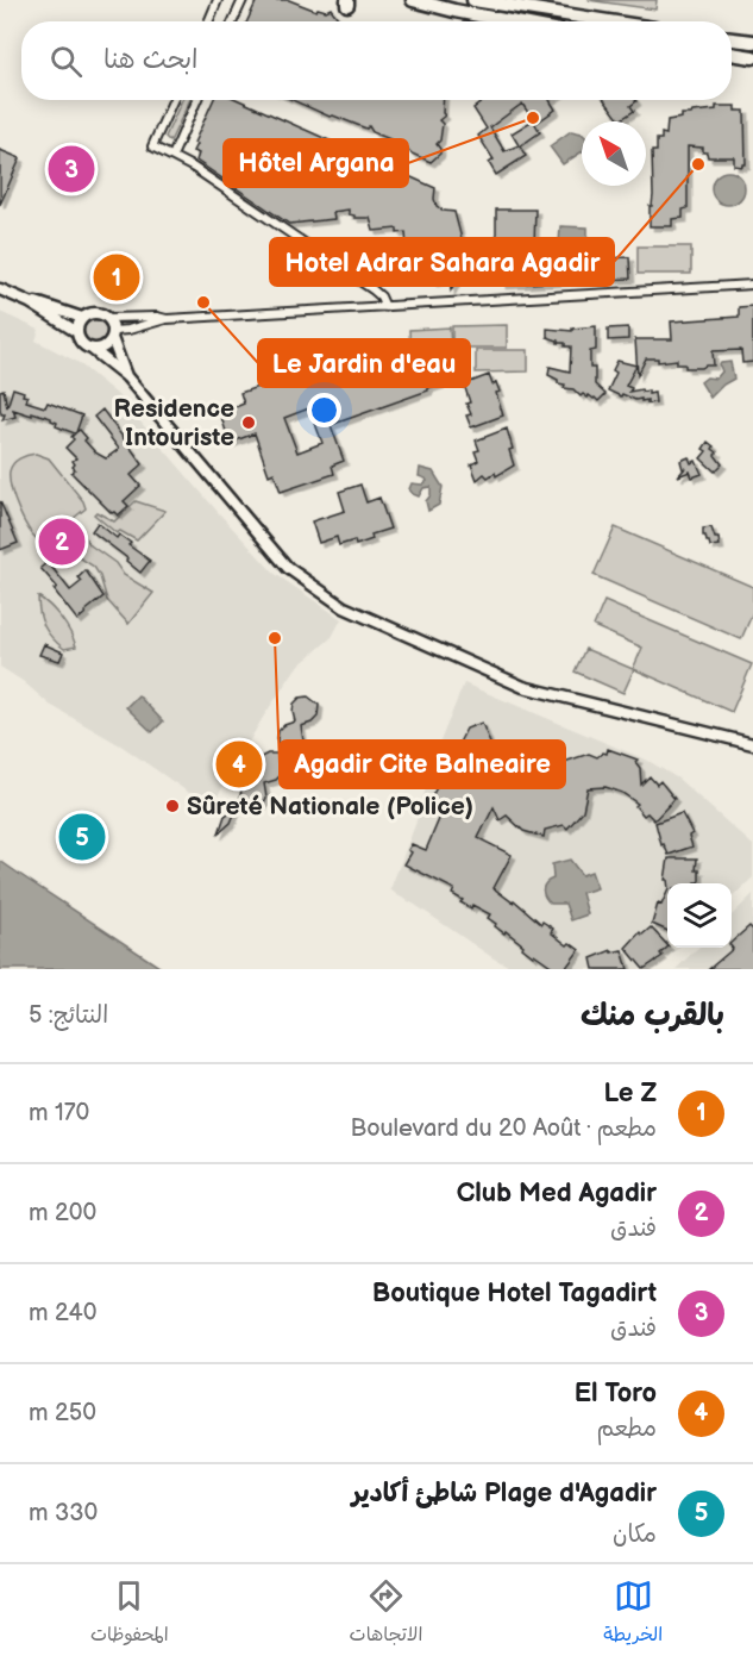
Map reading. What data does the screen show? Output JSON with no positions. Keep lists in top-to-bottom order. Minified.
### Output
{"places":["Hôtel Argana","Hotel Adrar Sahara Agadir","Le Jardin d'eau","Residence Intouriste","Agadir Cite Balneaire","Sûreté Nationale (Police)"],"north":"top left","page":{"search":"ابحث هنا","pins":["3","1","2","4","5"],"heading":["بالقرب منك","النتائج: 5"],"list":[{"mark":"1","name":"Le Z","note":"مطعم · Boulevard du 20 Août","value":"170 m"},{"mark":"2","name":"Club Med Agadir","note":"فندق","value":"200 m"},{"mark":"3","name":"Boutique Hotel Tagadirt","note":"فندق","value":"240 m"},{"mark":"4","name":"El Toro","note":"مطعم","value":"250 m"},{"mark":"5","name":"Plage d'Agadir شاطئ أكادير","note":"مكان","value":"330 m"}],"nav":["الخريطة","الاتجاهات","المحفوظات"]}}
